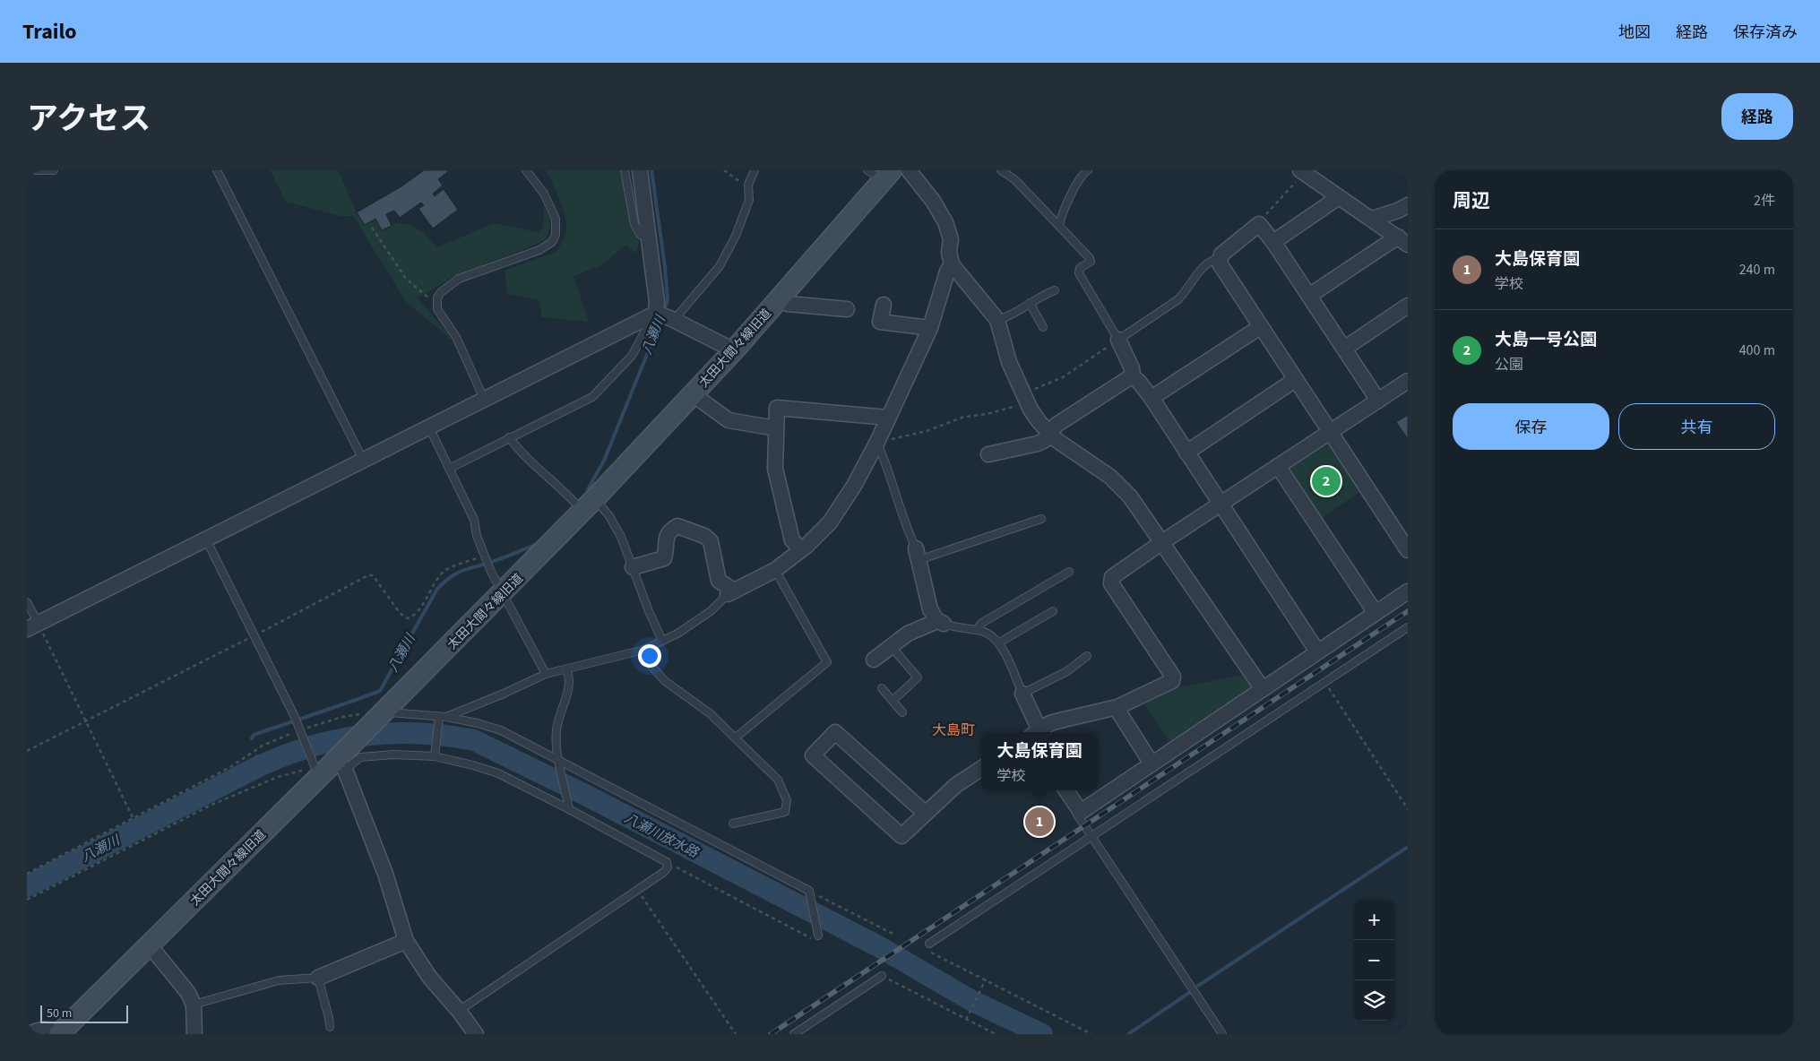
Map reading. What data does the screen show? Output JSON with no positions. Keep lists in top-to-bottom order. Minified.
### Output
{"streets":{"street":["太田大間々線旧道"]},"districts":["大島町"],"water":["八瀬川","八瀬川放水路"],"scale_bar":"50 m","page":{"header":"Trailo","nav":["地図","経路","保存済み"],"title":"アクセス","buttons":["経路",["保存","共有"]],"heading":["周辺","2件"],"list":[{"mark":"1","name":"大島保育園","note":"学校","value":"240 m"},{"mark":"2","name":"大島一号公園","note":"公園","value":"400 m"}],"pins":["2","1"],"popup":["大島保育園","学校"],"map_buttons":["+","−"],"scale":"50 m"}}
